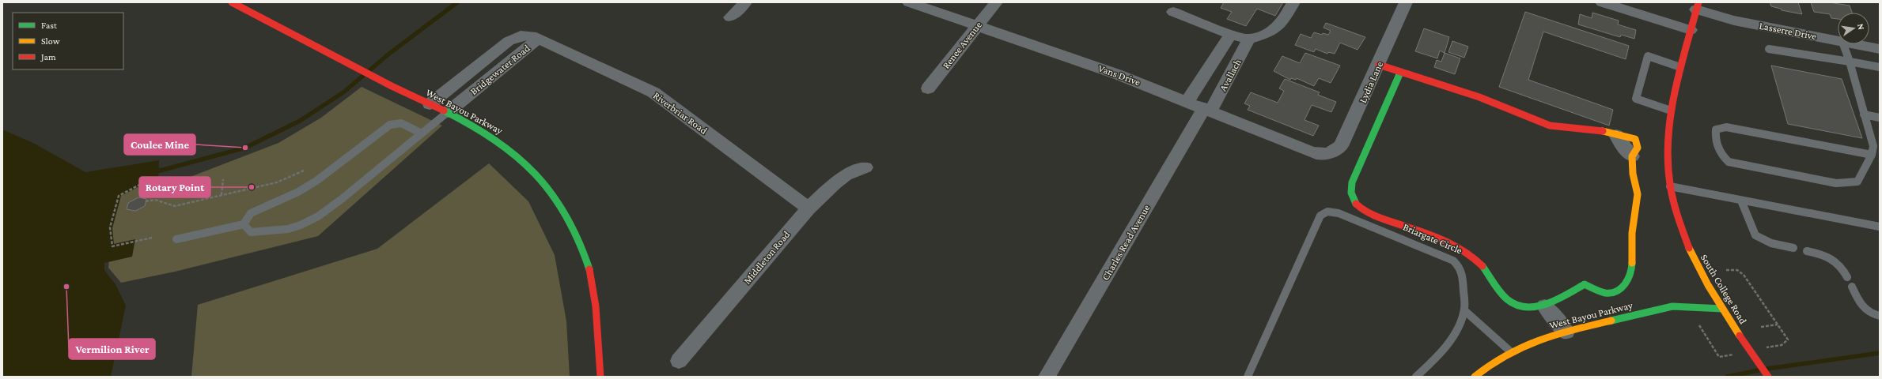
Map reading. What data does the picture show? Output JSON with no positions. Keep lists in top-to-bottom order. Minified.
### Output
{"streets":{"street":["Lasserre Drive","Renee Avenue","Bridgewater Road","Vans Drive","Avallach","Lydia Lane","West Bayou Parkway","Riverbriar Road","Briargate Circle","Charles Read Avenue","Middleton Road","South College Road"]},"crossings":[["Lasserre Drive","South College Road"],["Renee Avenue","Vans Drive"],["Bridgewater Road","West Bayou Parkway"],["Bridgewater Road","Riverbriar Road"],["Vans Drive","Avallach"],["Vans Drive","Lydia Lane"],["Vans Drive","Charles Read Avenue"],["Avallach","Charles Read Avenue"],["Lydia Lane","Briargate Circle"],["West Bayou Parkway","South College Road"],["Riverbriar Road","Middleton Road"]],"places":["Coulee Mine","Rotary Point","Vermilion River"],"legend":["Fast","Slow","Jam"],"north":"right"}
